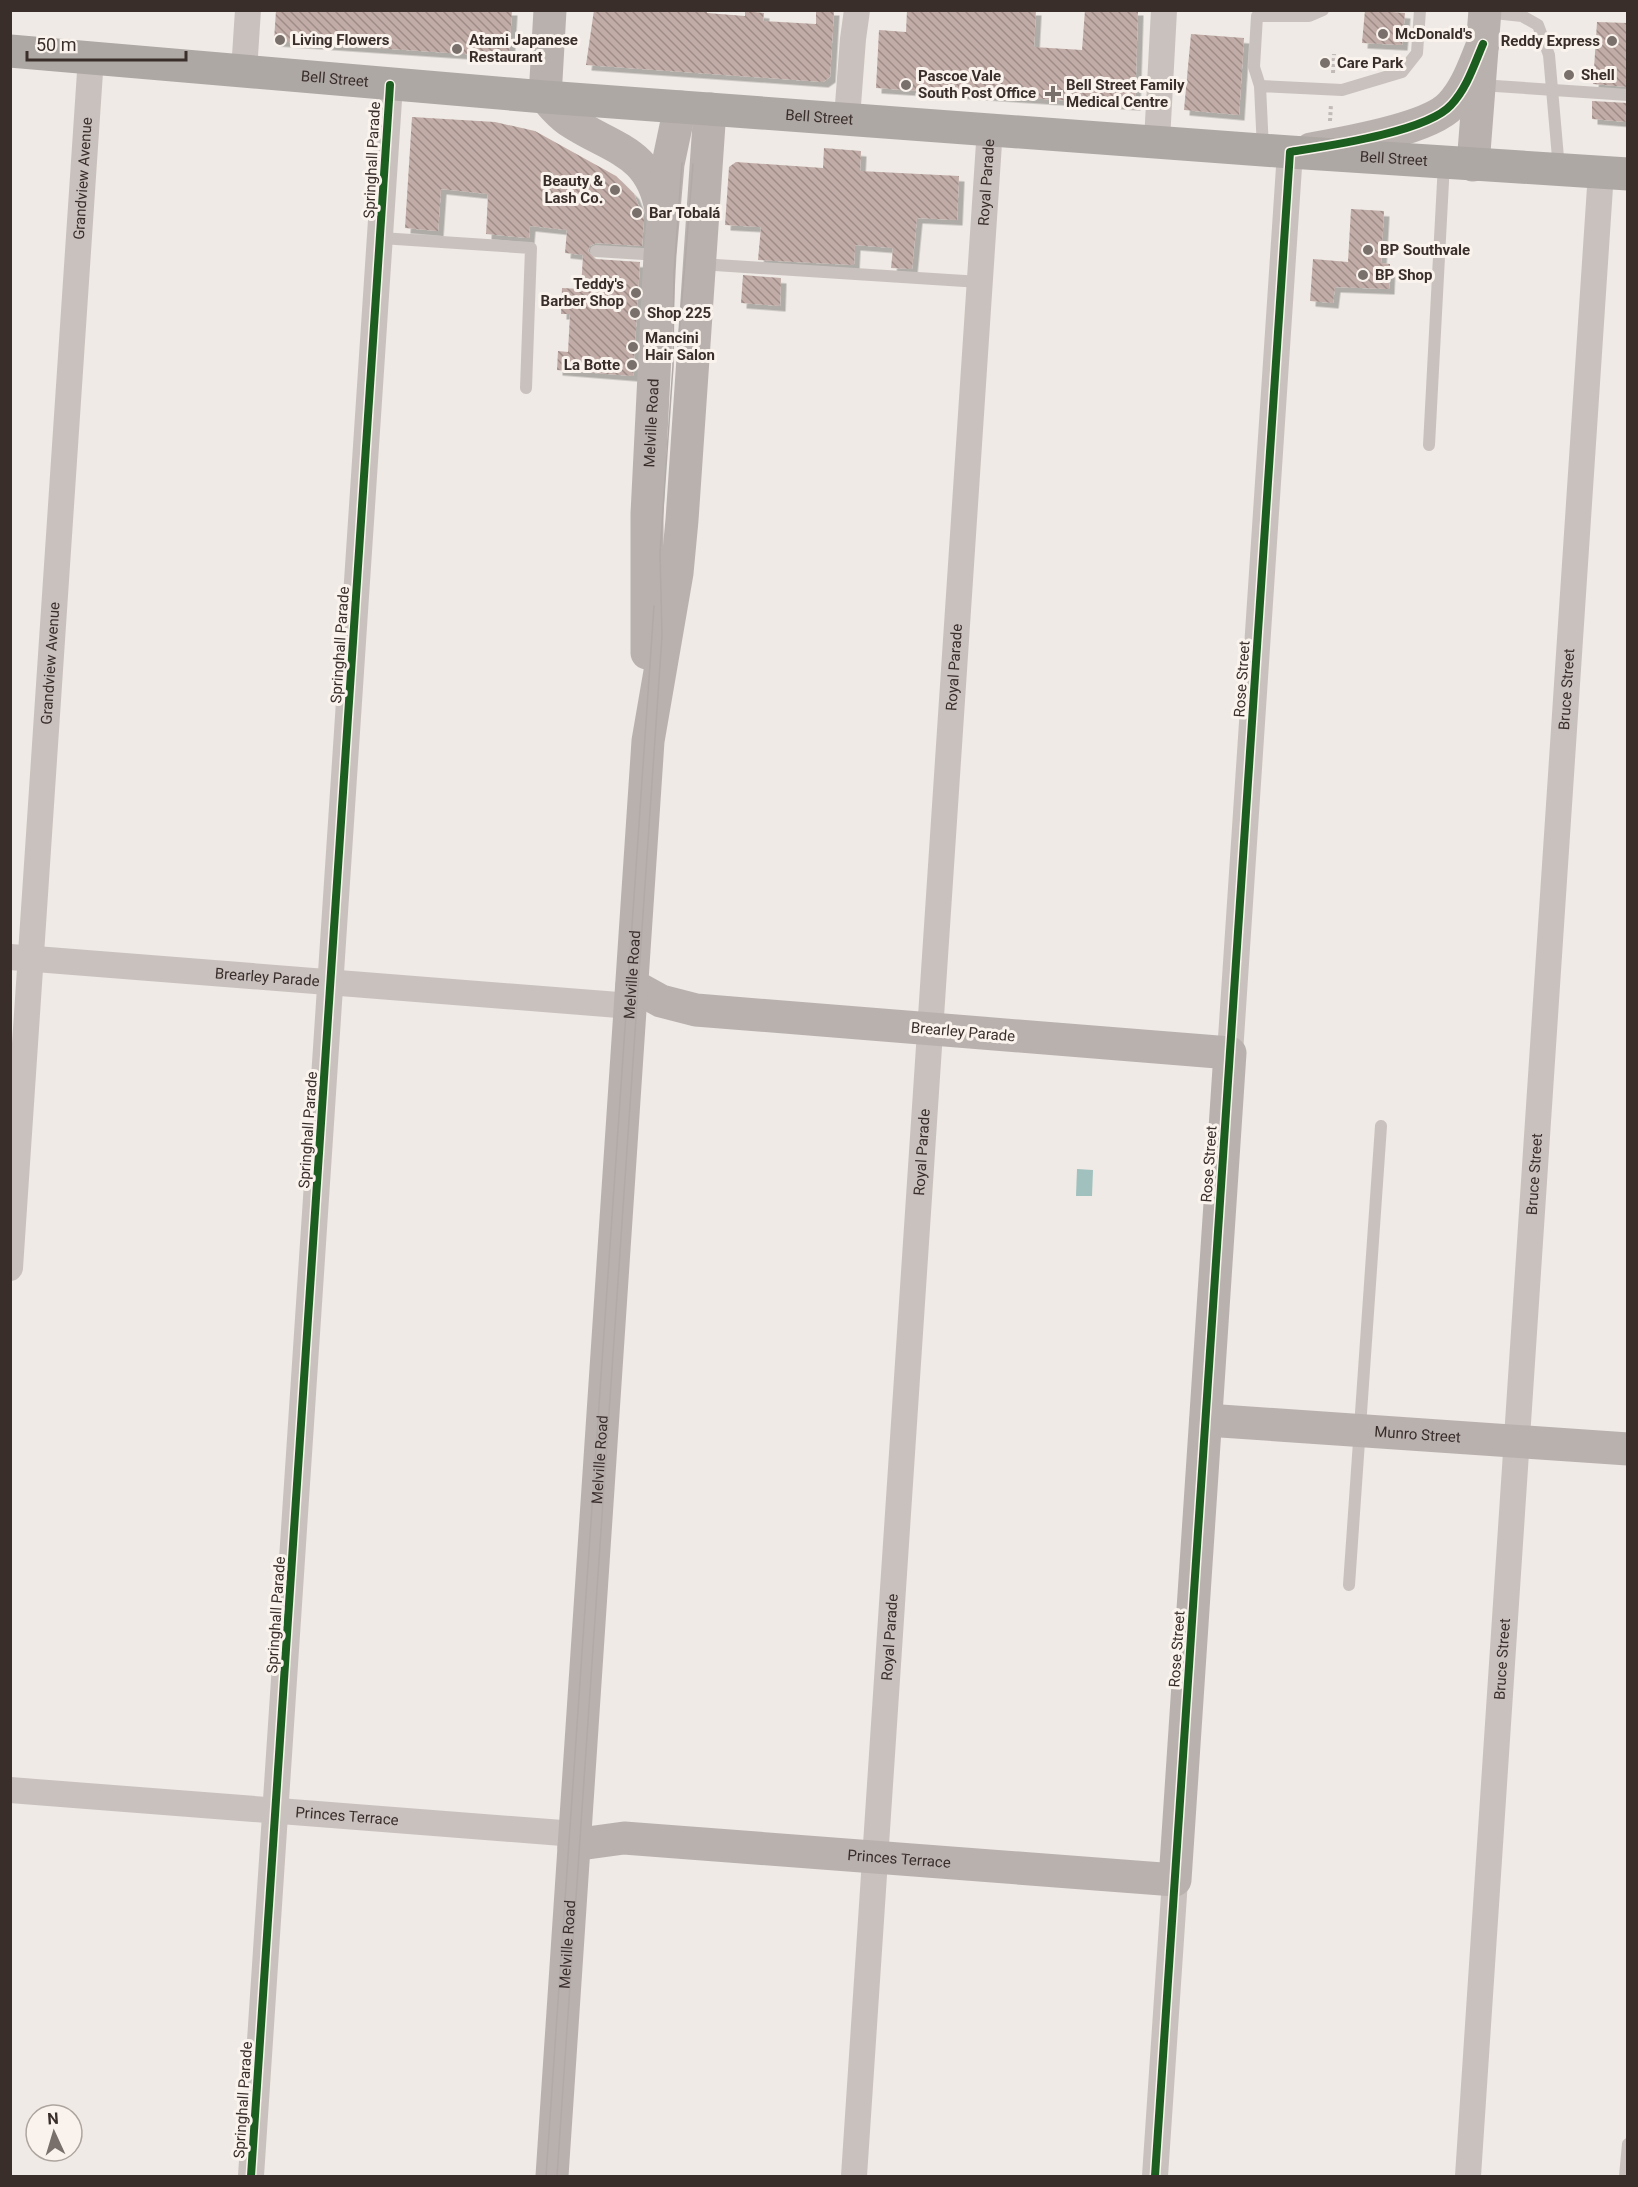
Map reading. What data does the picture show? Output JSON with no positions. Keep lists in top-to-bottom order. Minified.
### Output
{"streets":{"highway":["Bell Street"],"street":["Springhall Parade","Grandview Avenue","Royal Parade","Melville Road","Rose Street","Bruce Street","Brearley Parade","Munro Street","Princes Terrace"]},"crossings":[["Bell Street","Springhall Parade"],["Bell Street","Grandview Avenue"],["Bell Street","Royal Parade"],["Bell Street","Melville Road"],["Bell Street","Rose Street"],["Bell Street","Bruce Street"],["Springhall Parade","Brearley Parade"],["Springhall Parade","Princes Terrace"],["Grandview Avenue","Brearley Parade"],["Royal Parade","Brearley Parade"],["Royal Parade","Princes Terrace"],["Melville Road","Brearley Parade"],["Melville Road","Princes Terrace"],["Rose Street","Brearley Parade"],["Rose Street","Munro Street"],["Rose Street","Princes Terrace"],["Bruce Street","Munro Street"]],"places":{"other":["McDonald's","Living Flowers","Reddy Express","Atami Japanese Restaurant","Care Park","Shell","Pascoe Vale South Post Office","Beauty & Lash Co.","Bar Tobalá","BP Southvale","BP Shop","Teddy's Barber Shop","Shop 225","Mancini Hair Salon","La Botte"],"health":["Bell Street Family Medical Centre"]},"scale_bar":"50 m","north":"top"}
